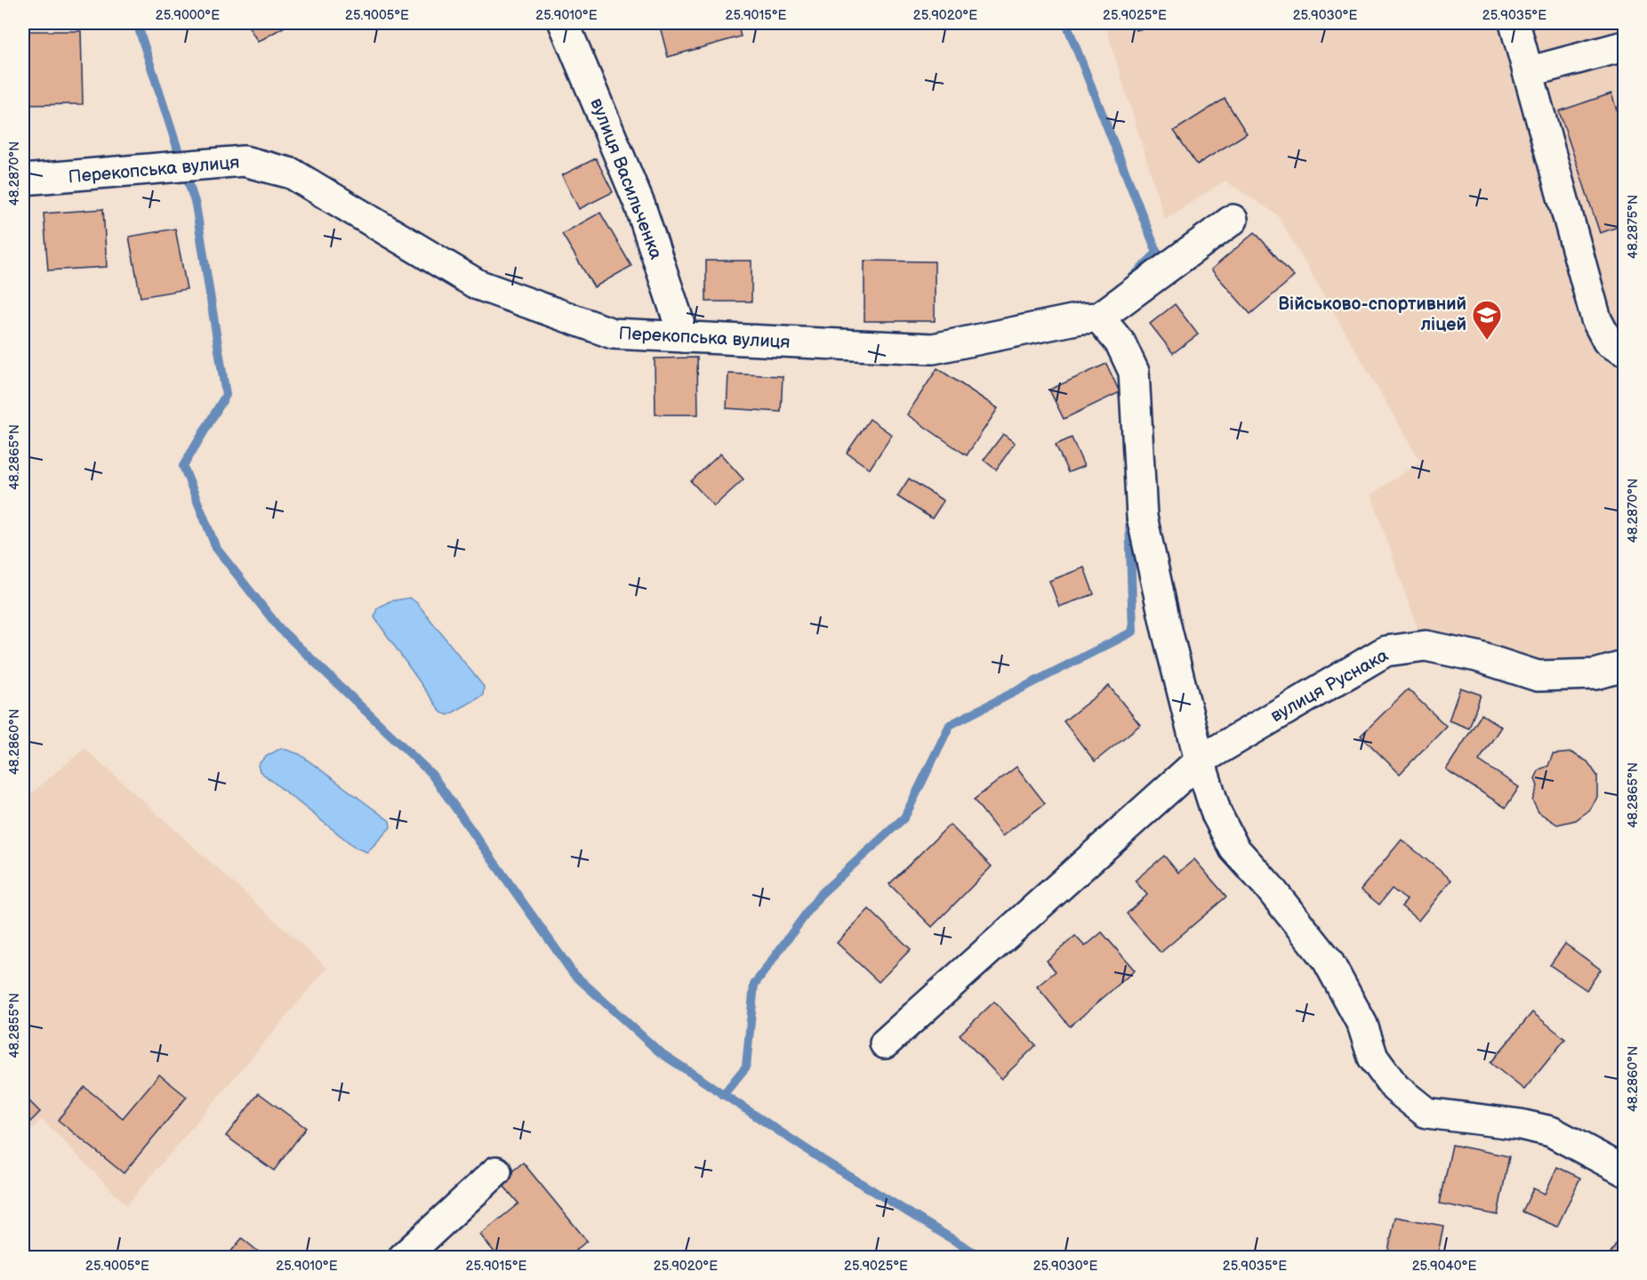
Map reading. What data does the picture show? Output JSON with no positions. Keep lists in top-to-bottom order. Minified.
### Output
{"streets":{"street":["Перекопська вулиця","вулиця Васильченка","вулиця Руснака"]},"crossings":[["Перекопська вулиця","вулиця Васильченка"]],"places":{"school or university":["Військово-спортивний ліцей"]},"coordinates":["25.9000°E","25.9005°E","25.9010°E","25.9015°E","25.9020°E","25.9025°E","25.9030°E","25.9035°E","48.2870°N","48.2875°N","48.2865°N","48.2860°N","48.2855°N","25.9040°E"]}
